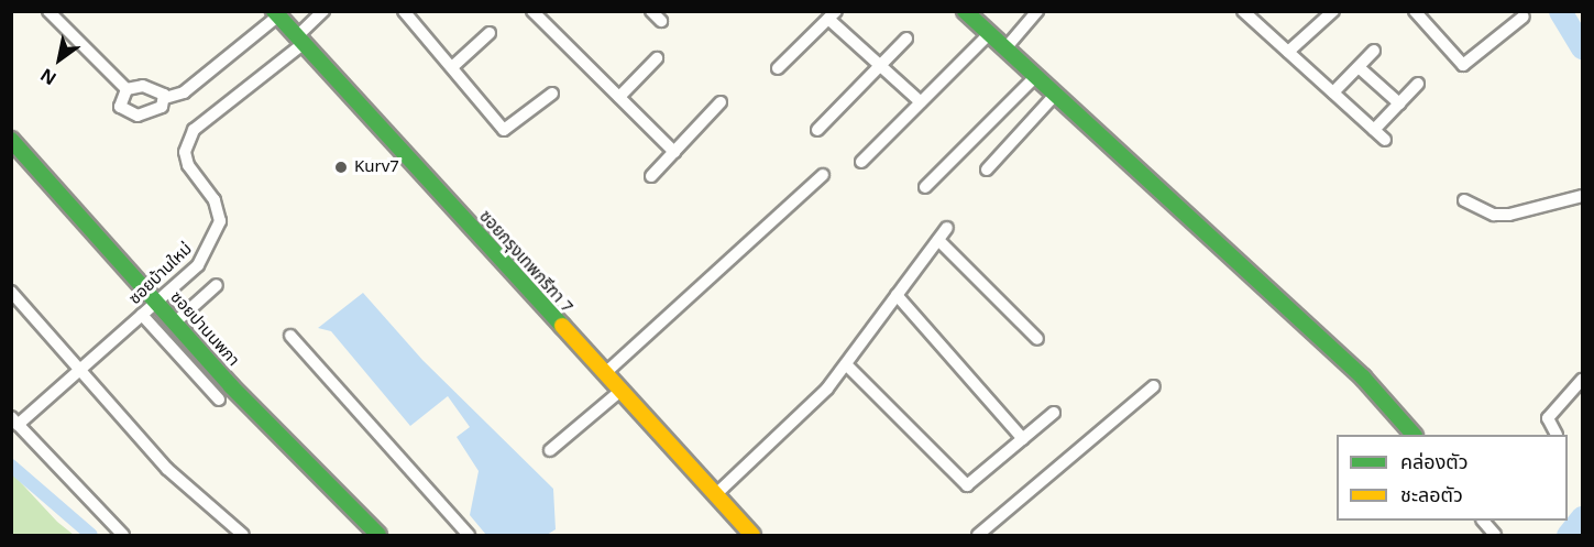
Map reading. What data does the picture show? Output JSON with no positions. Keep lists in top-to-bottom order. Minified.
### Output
{"streets":{"street":["ซอยกรุงเทพกรีฑา 7","ซอยบ้านใหม่","ซอยปานนพภา"]},"crossings":[["ซอยกรุงเทพกรีฑา 7","ซอยบ้านใหม่"],["ซอยบ้านใหม่","ซอยปานนพภา"]],"places":["Kurv7"],"legend":["คล่องตัว","ชะลอตัว"],"north":"bottom left"}
